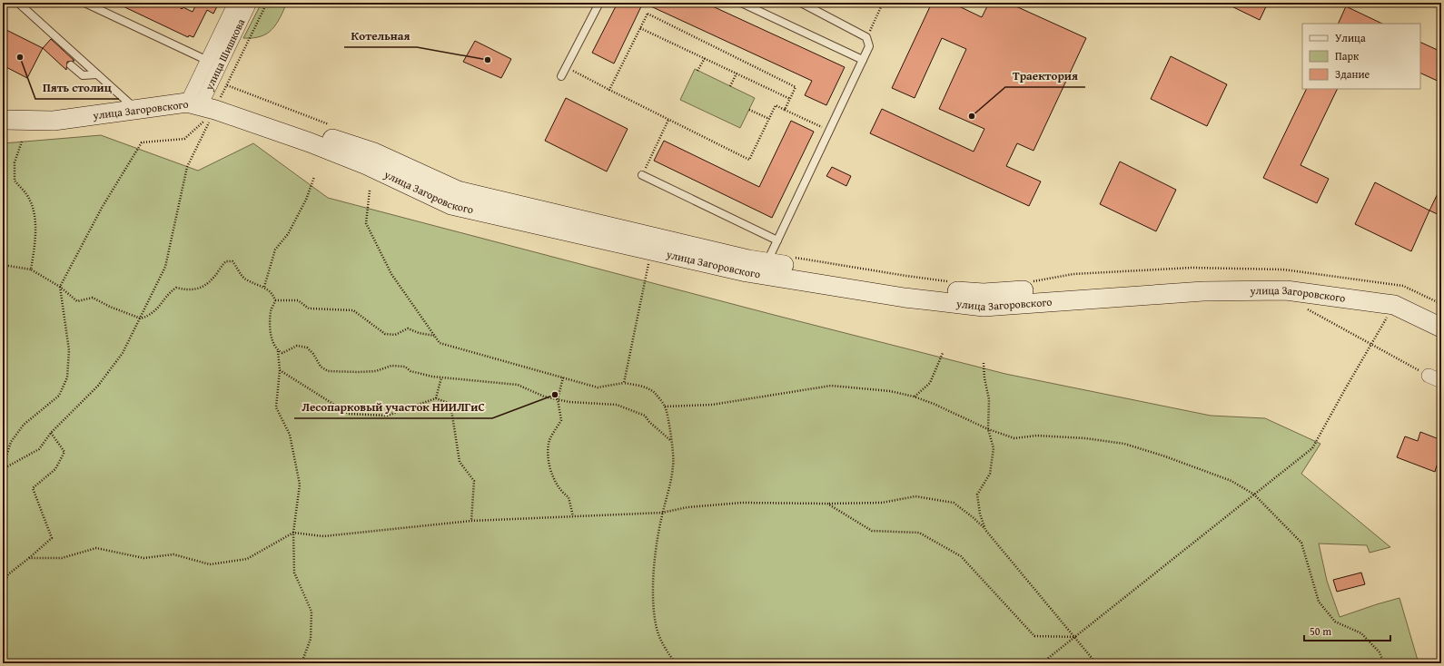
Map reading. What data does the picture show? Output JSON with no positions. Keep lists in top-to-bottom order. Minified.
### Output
{"streets":{"street":["улица Шишкова","улица Загоровского"]},"crossings":[["улица Шишкова","улица Загоровского"]],"places":["Пять столиц","Котельная","Траектория","Лесопарковый участок НИИЛГиС"],"legend":["Улица","Парк","Здание"],"scale_bar":"50 m"}
